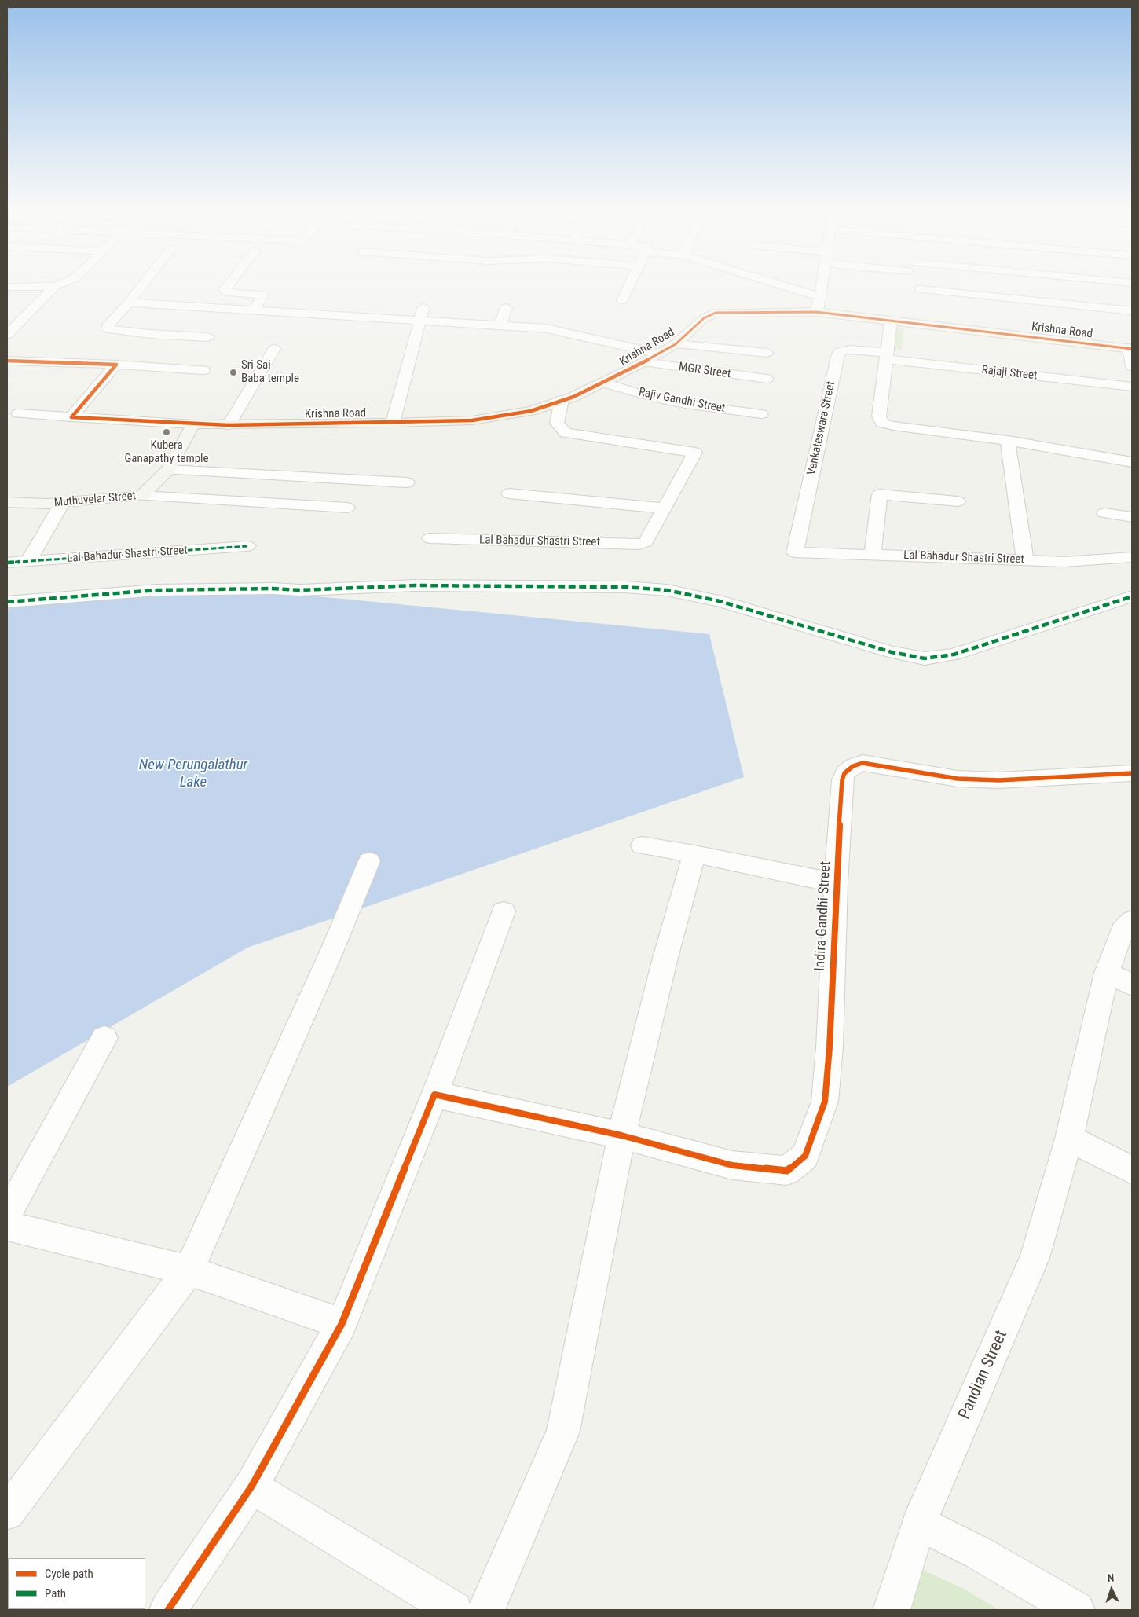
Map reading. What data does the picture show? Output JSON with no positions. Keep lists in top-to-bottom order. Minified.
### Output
{"streets":{"street":["Krishna Road","MGR Street","Rajaji Street","Rajiv Gandhi Street","Venkateswara Street","Muthuvelar Street","Lal Bahadur Shastri Street","Indira Gandhi Street","Pandian Street"]},"crossings":[["Krishna Road","MGR Street"],["Krishna Road","Rajiv Gandhi Street"],["Krishna Road","Muthuvelar Street"],["Rajaji Street","Venkateswara Street"],["Venkateswara Street","Lal Bahadur Shastri Street"]],"water":["New Perungalathur Lake"],"places":["Sri Sai Baba temple","Kubera Ganapathy temple"],"legend":["Cycle path","Path"],"north":"top"}
